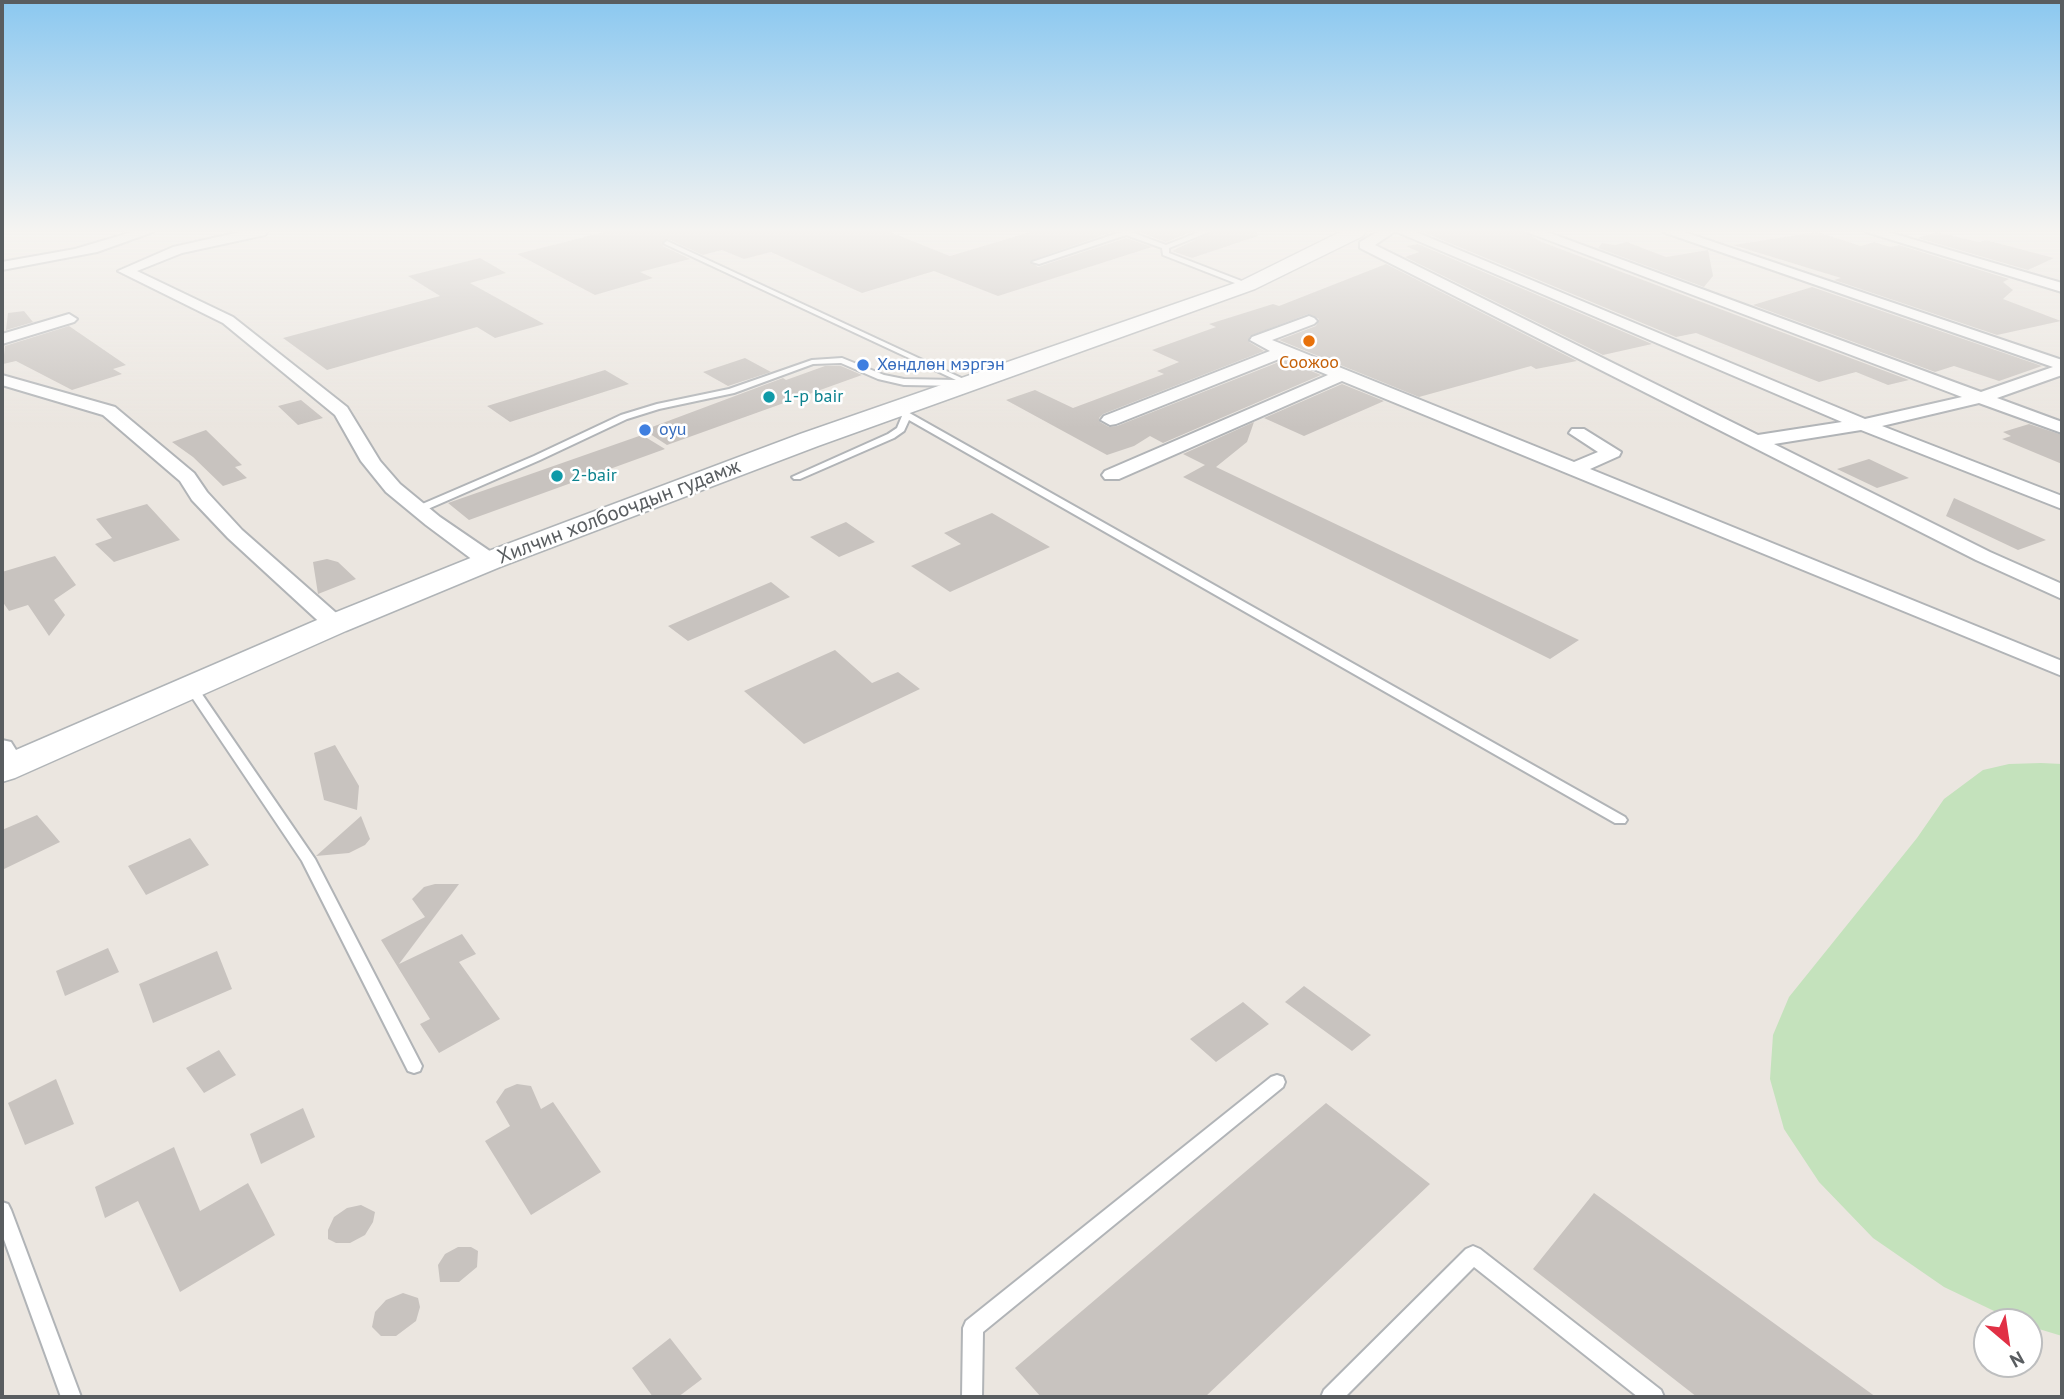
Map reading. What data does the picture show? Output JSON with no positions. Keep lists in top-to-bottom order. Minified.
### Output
{"streets":{"main road":["Хилчин холбоочдын гудамж"]},"places":["Соожоо","Хөндлөн мэргэн","1-p bair","oyu","2-bair"],"north":"bottom right"}
